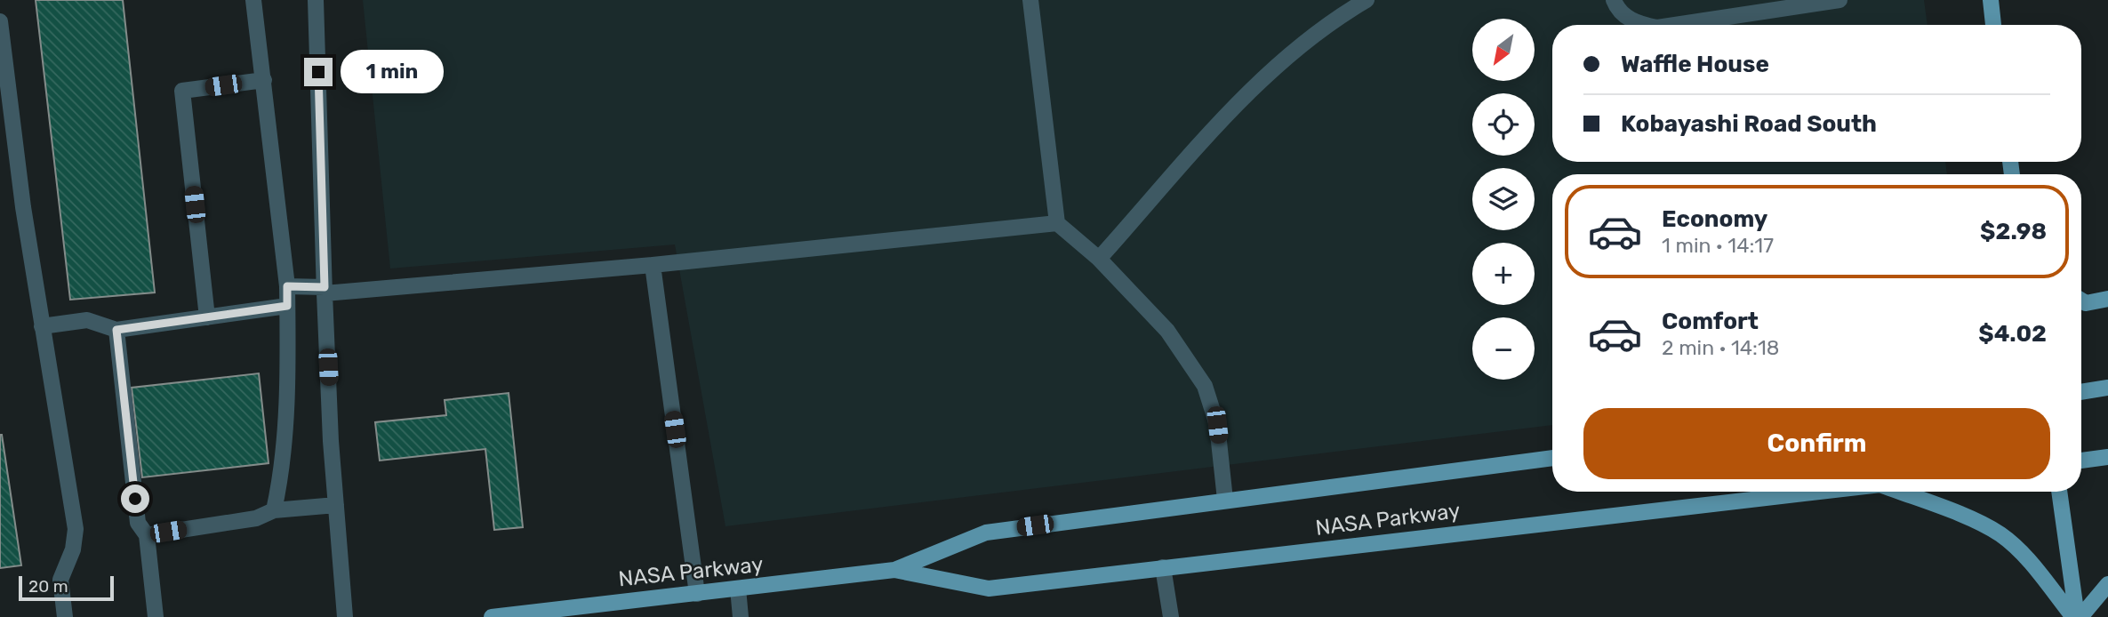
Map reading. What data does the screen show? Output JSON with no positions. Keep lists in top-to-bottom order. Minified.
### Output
{"streets":{"main road":["NASA Parkway"]},"scale_bar":"20 m","north":"bottom left","page":{"map_buttons":["+","−"],"banner":["Waffle House","Kobayashi Road South"],"bubble":"1 min","list":[{"name":"Economy","note":"1 min · 14:17","value":"$2.98"},{"name":"Comfort","note":"2 min · 14:18","value":"$4.02"}],"buttons":"Confirm","scale":"20 m"}}
